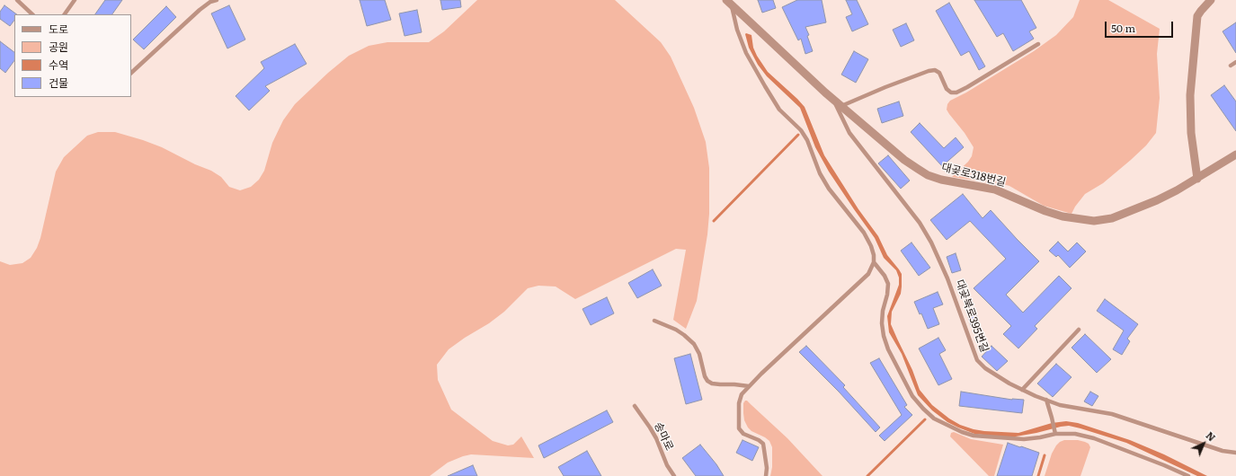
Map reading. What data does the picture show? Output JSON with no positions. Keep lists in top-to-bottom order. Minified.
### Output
{"streets":{"street":["대곶로318번길"],"lane":["대곶북로395번길","송마로"]},"crossings":[["대곶로318번길","대곶북로395번길"]],"legend":["도로","공원","수역","건물"],"scale_bar":"50 m","north":"top right"}
